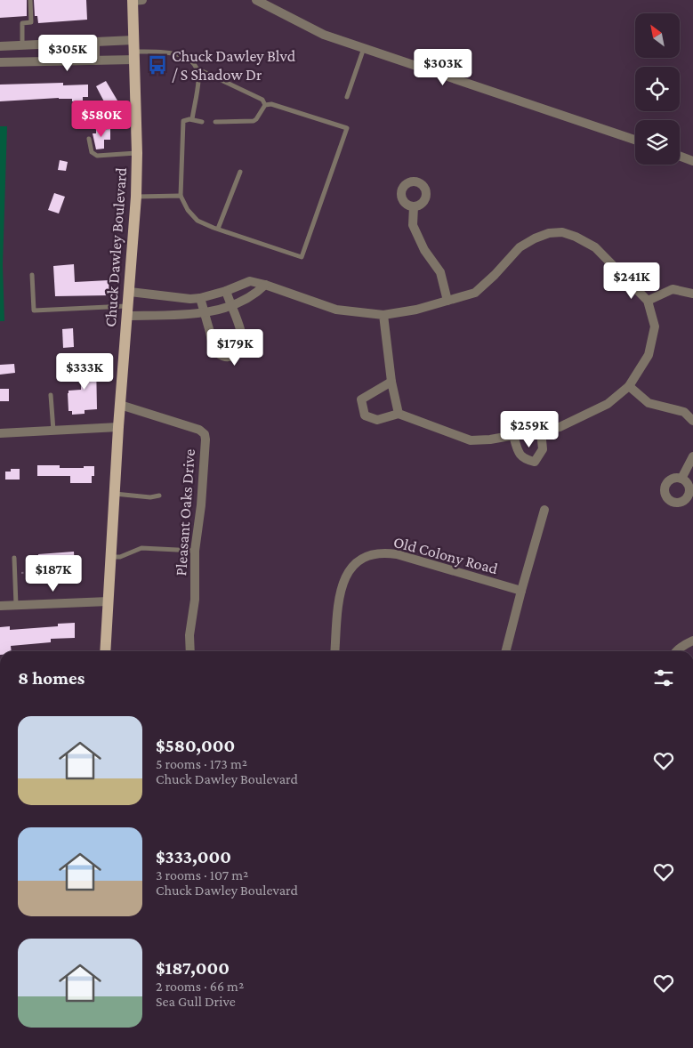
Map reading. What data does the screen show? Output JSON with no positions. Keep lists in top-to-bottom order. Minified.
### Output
{"streets":{"main road":["Chuck Dawley Boulevard"],"street":["Pleasant Oaks Drive","Old Colony Road"]},"crossings":[["Chuck Dawley Boulevard","Pleasant Oaks Drive"]],"places":{"bus stop":["Chuck Dawley Blvd / S Shadow Dr"]},"north":"top left","page":{"price":["$305K","$303K","$580K","$241K","$179K","$333K","$259K","$187K"],"heading":"8 homes","list":[{"name":"$580,000","note":"5 rooms · 173 m² · Chuck Dawley Boulevard"},{"name":"$333,000","note":"3 rooms · 107 m² · Chuck Dawley Boulevard"},{"name":"$187,000","note":"2 rooms · 66 m² · Sea Gull Drive"}]}}
